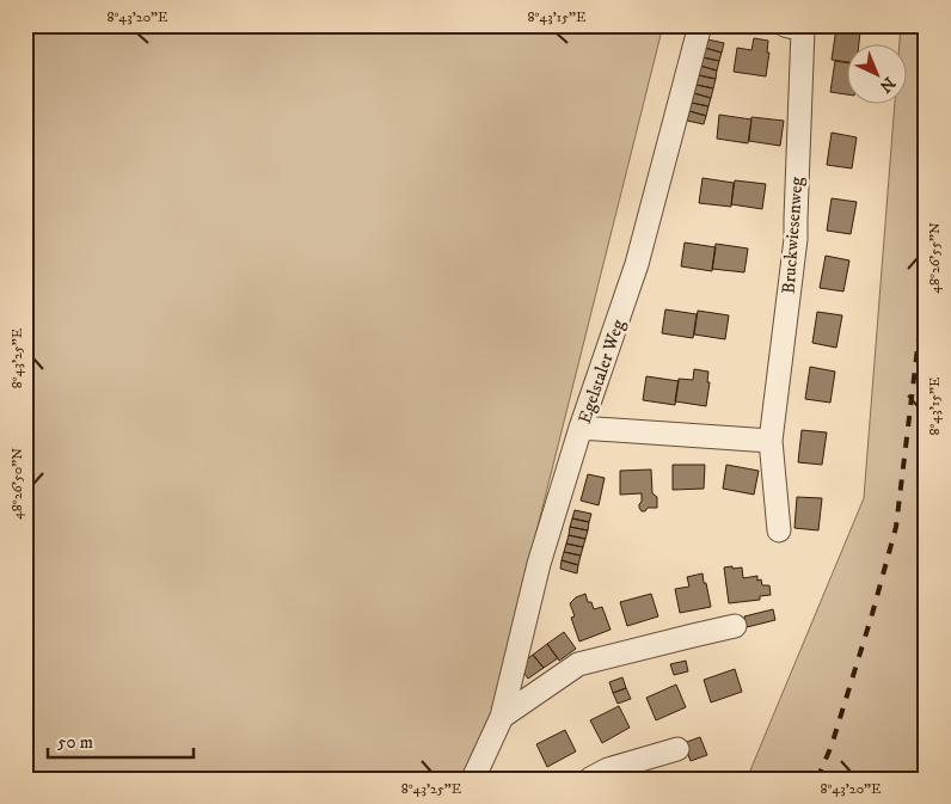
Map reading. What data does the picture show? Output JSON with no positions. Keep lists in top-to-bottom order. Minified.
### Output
{"streets":{"street":["Bruckwiesenweg","Egelstaler Weg"]},"scale_bar":"50 m","north":"bottom right","coordinates":["8°43'20\"E","8°43'15\"E","48°26'55\"N","8°43'25\"E","48°26'50\"N"]}
